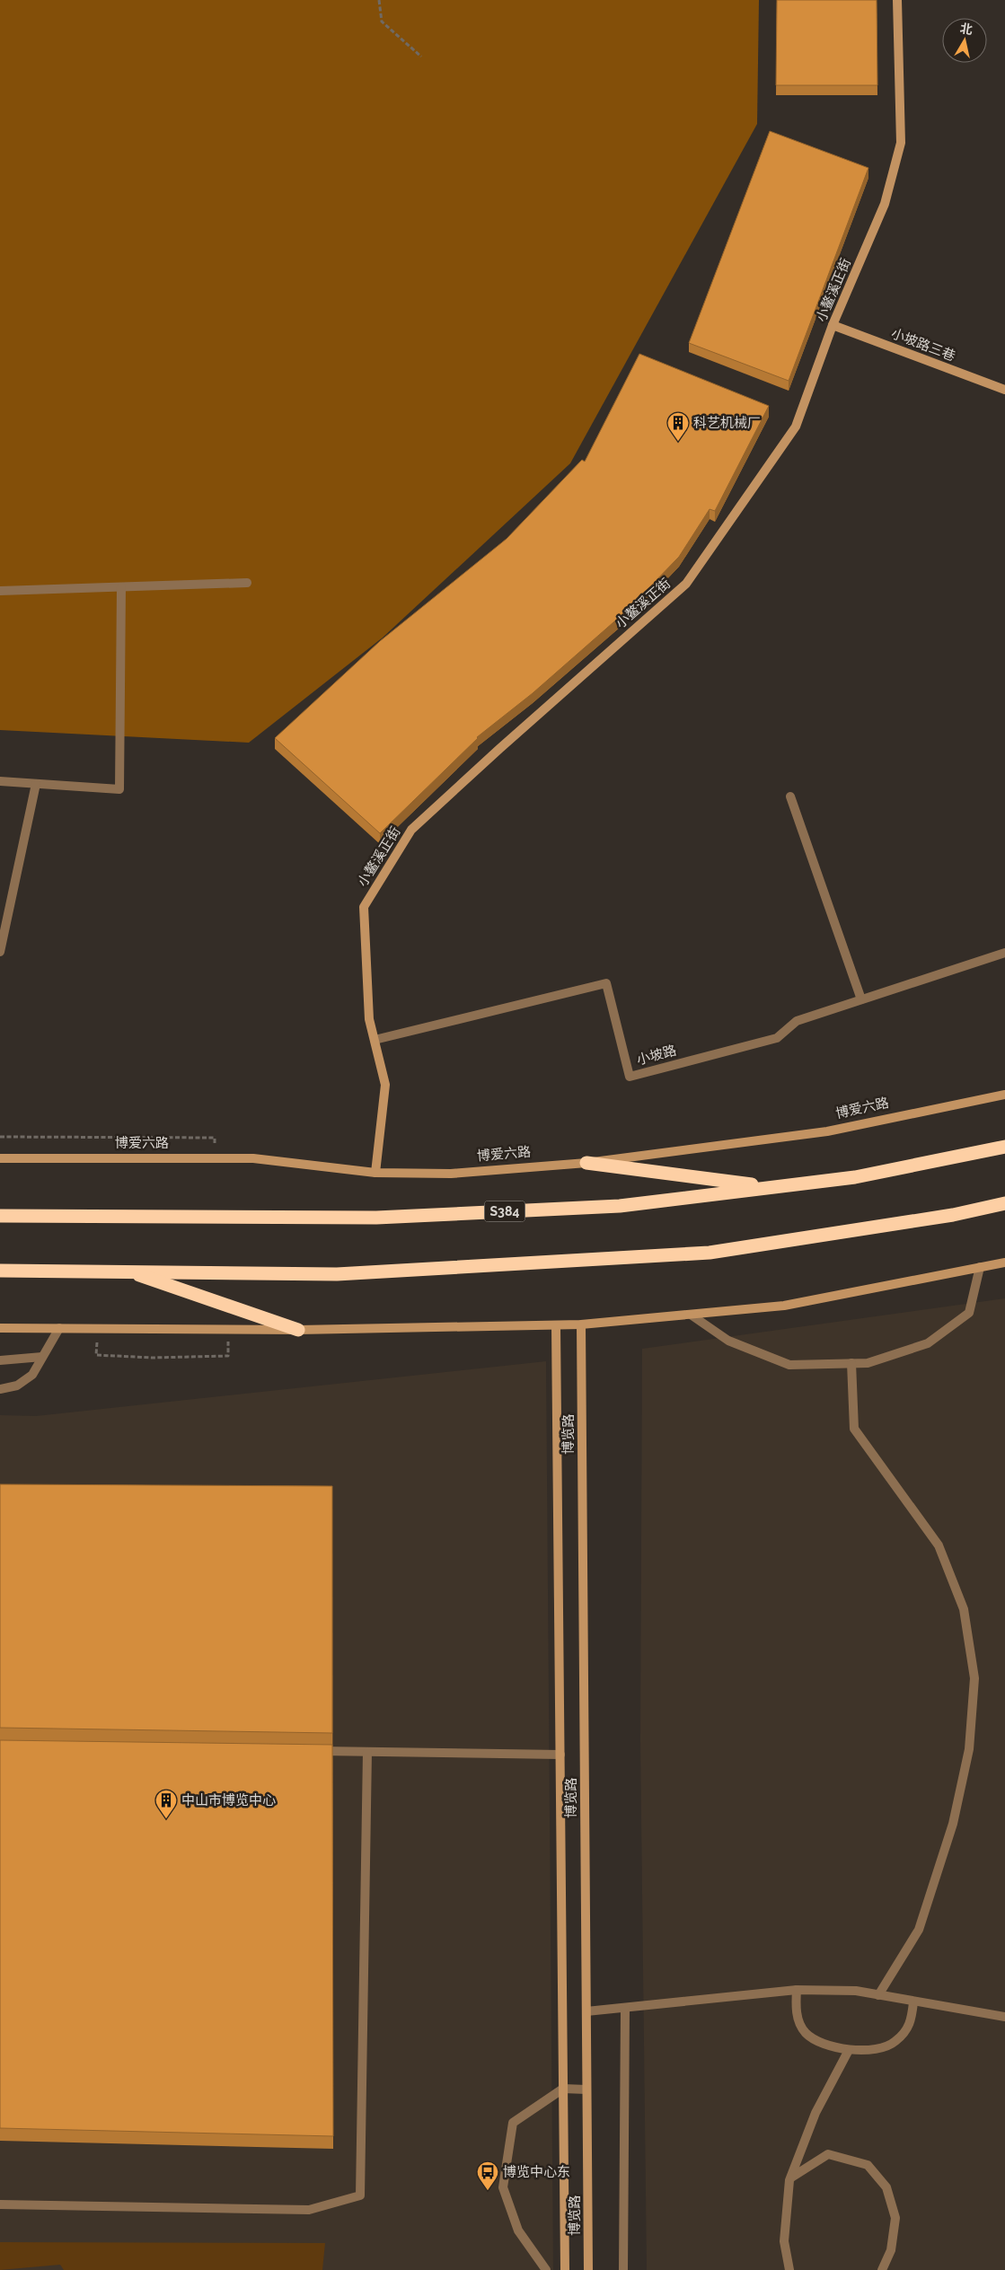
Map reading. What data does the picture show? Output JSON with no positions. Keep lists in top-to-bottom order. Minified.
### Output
{"streets":{"highway":["S384"],"street":["小鳌溪正街","小坡路三巷","小坡路","博爱六路","博览路"]},"crossings":[["小鳌溪正街","小坡路三巷"],["小鳌溪正街","小坡路"],["小鳌溪正街","博爱六路"]],"places":{"building":["科艺机械厂","中山市博览中心"],"bus stop":["博览中心东"]},"north":"top"}
